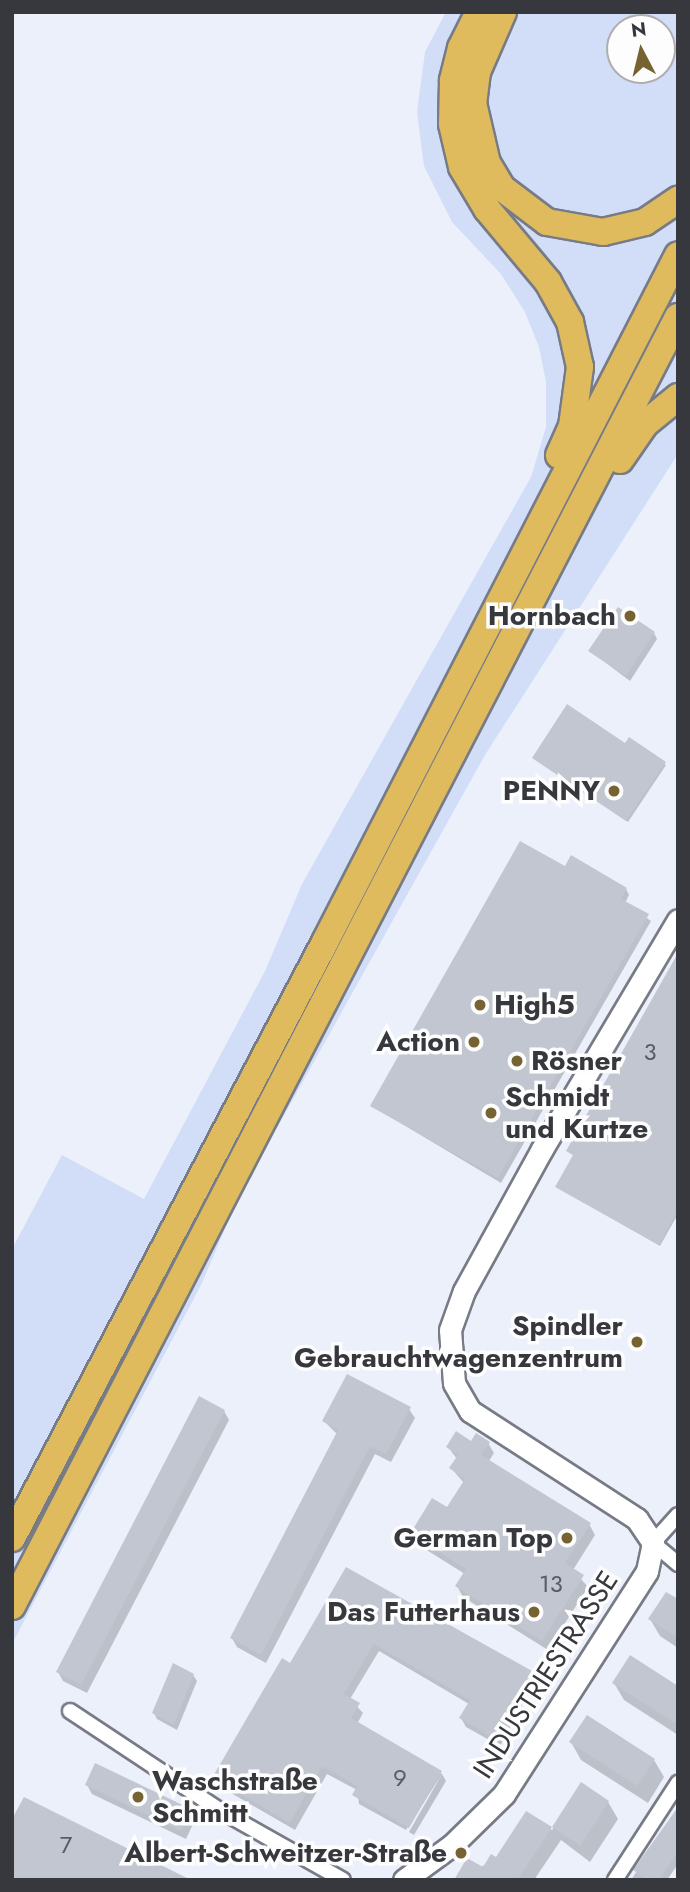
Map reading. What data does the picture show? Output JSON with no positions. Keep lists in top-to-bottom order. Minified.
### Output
{"streets":{"street":["INDUSTRIESTRASSE"]},"places":["Hornbach","PENNY","High5","Action","Rösner","Schmidt und Kurtze","Spindler Gebrauchtwagenzentrum","German Top","Das Futterhaus","Waschstraße Schmitt","Albert-Schweitzer-Straße"],"house_numbers":["3","13","9","7"],"north":"top"}
